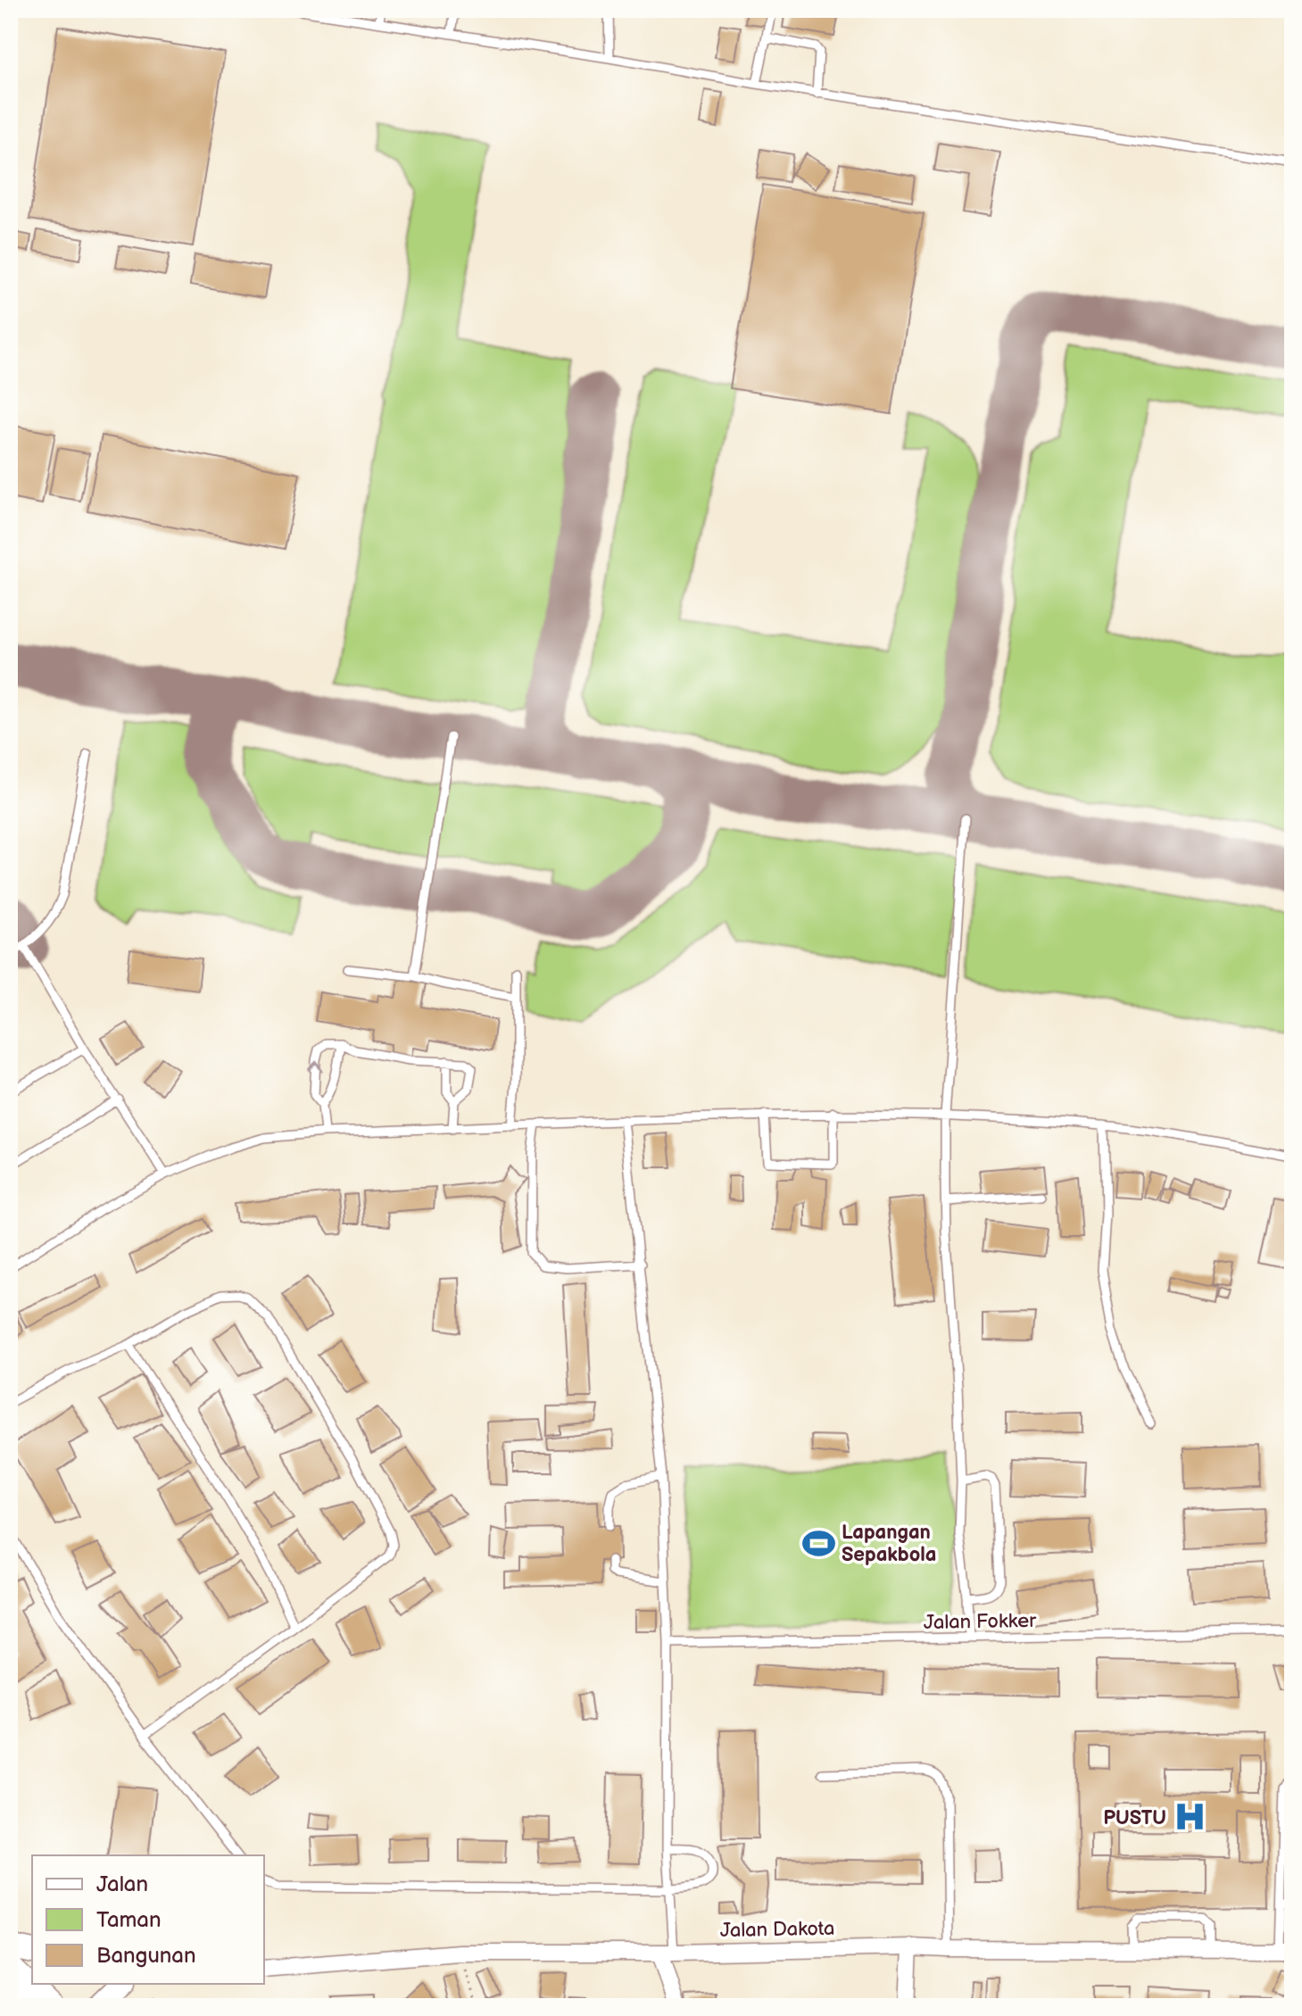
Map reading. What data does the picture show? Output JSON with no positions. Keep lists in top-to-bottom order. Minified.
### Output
{"streets":{"street":["Jalan Dakota"],"lane":["Jalan Fokker"]},"places":{"sports":["Lapangan Sepakbola"],"hospital":["PUSTU"]},"legend":["Jalan","Taman","Bangunan"]}
